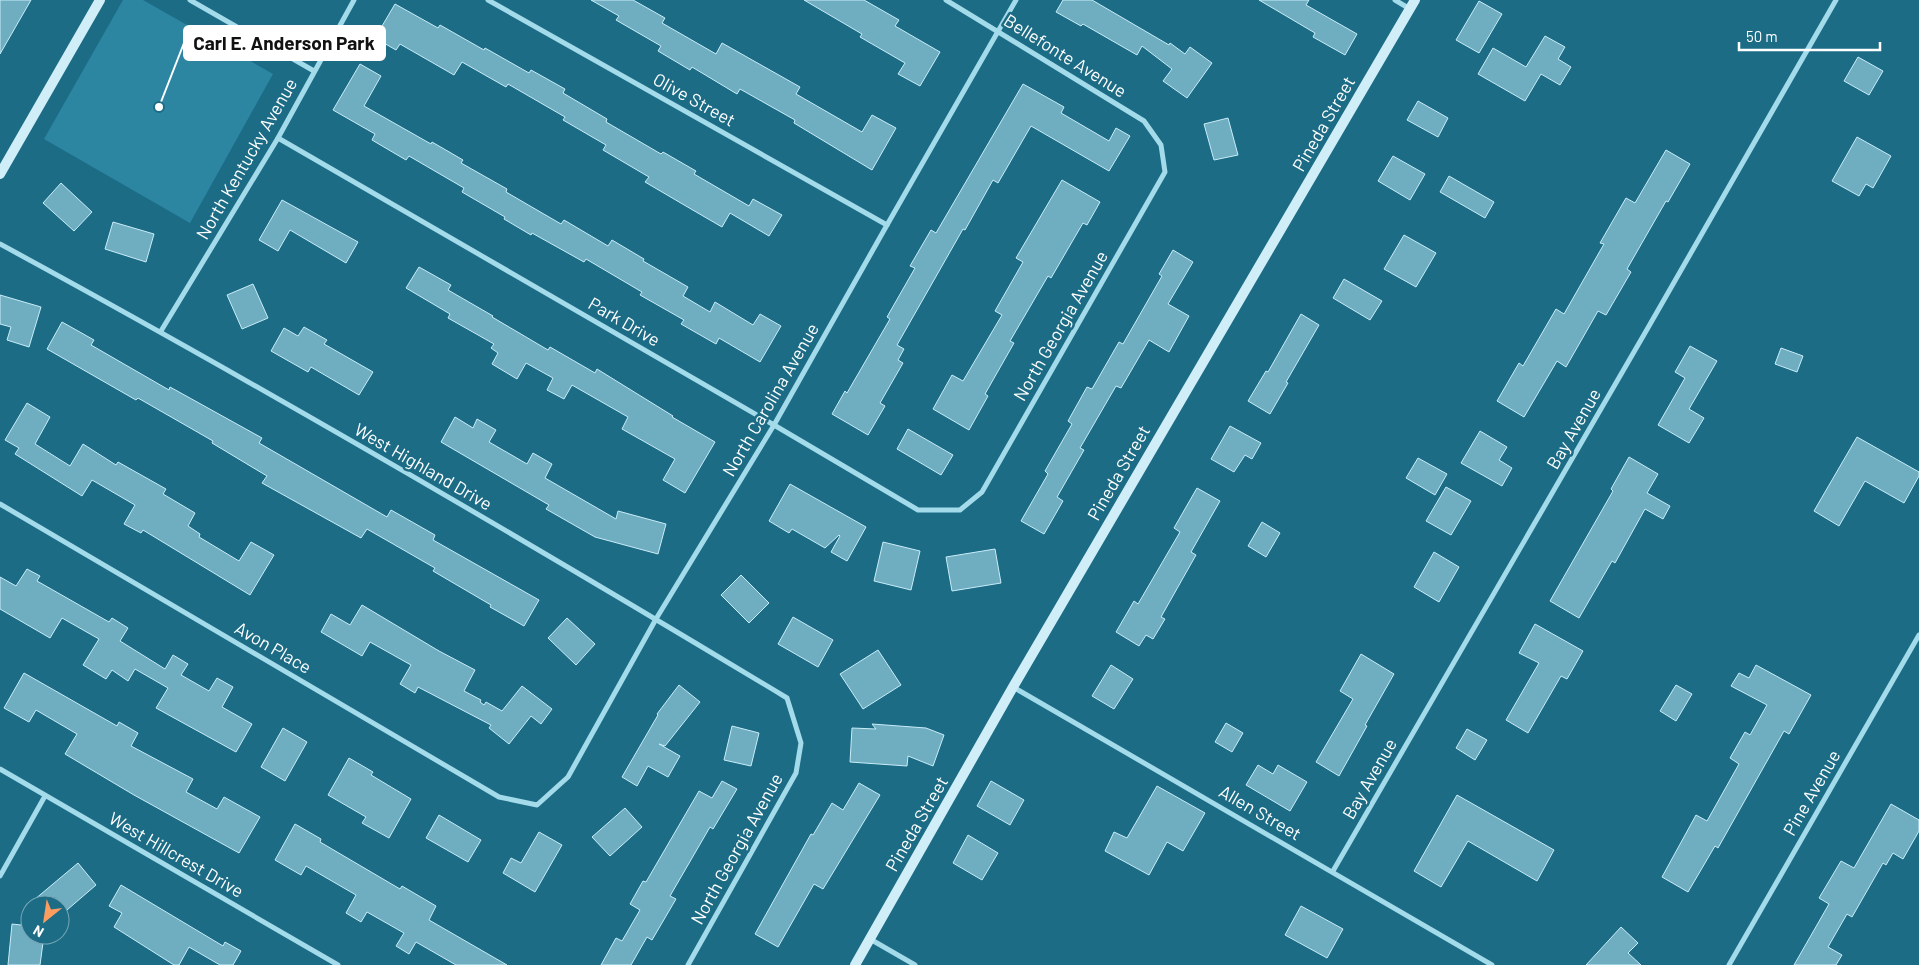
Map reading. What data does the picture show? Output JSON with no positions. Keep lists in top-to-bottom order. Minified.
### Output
{"streets":{"street":["Bellefonte Avenue","Olive Street","Pineda Street","North Kentucky Avenue","Park Drive","North Georgia Avenue","North Carolina Avenue","Bay Avenue","West Highland Drive","Avon Place","Pine Avenue","Allen Street","West Hillcrest Drive"]},"crossings":[["Bellefonte Avenue","North Georgia Avenue"],["Bellefonte Avenue","North Carolina Avenue"],["Olive Street","North Carolina Avenue"],["Pineda Street","Allen Street"],["North Kentucky Avenue","Park Drive"],["North Kentucky Avenue","West Highland Drive"],["Park Drive","North Georgia Avenue"],["Park Drive","North Carolina Avenue"],["North Georgia Avenue","West Highland Drive"],["North Carolina Avenue","West Highland Drive"],["North Carolina Avenue","Avon Place"],["Bay Avenue","Allen Street"]],"places":["Carl E. Anderson Park"],"scale_bar":"50 m","north":"bottom left"}
